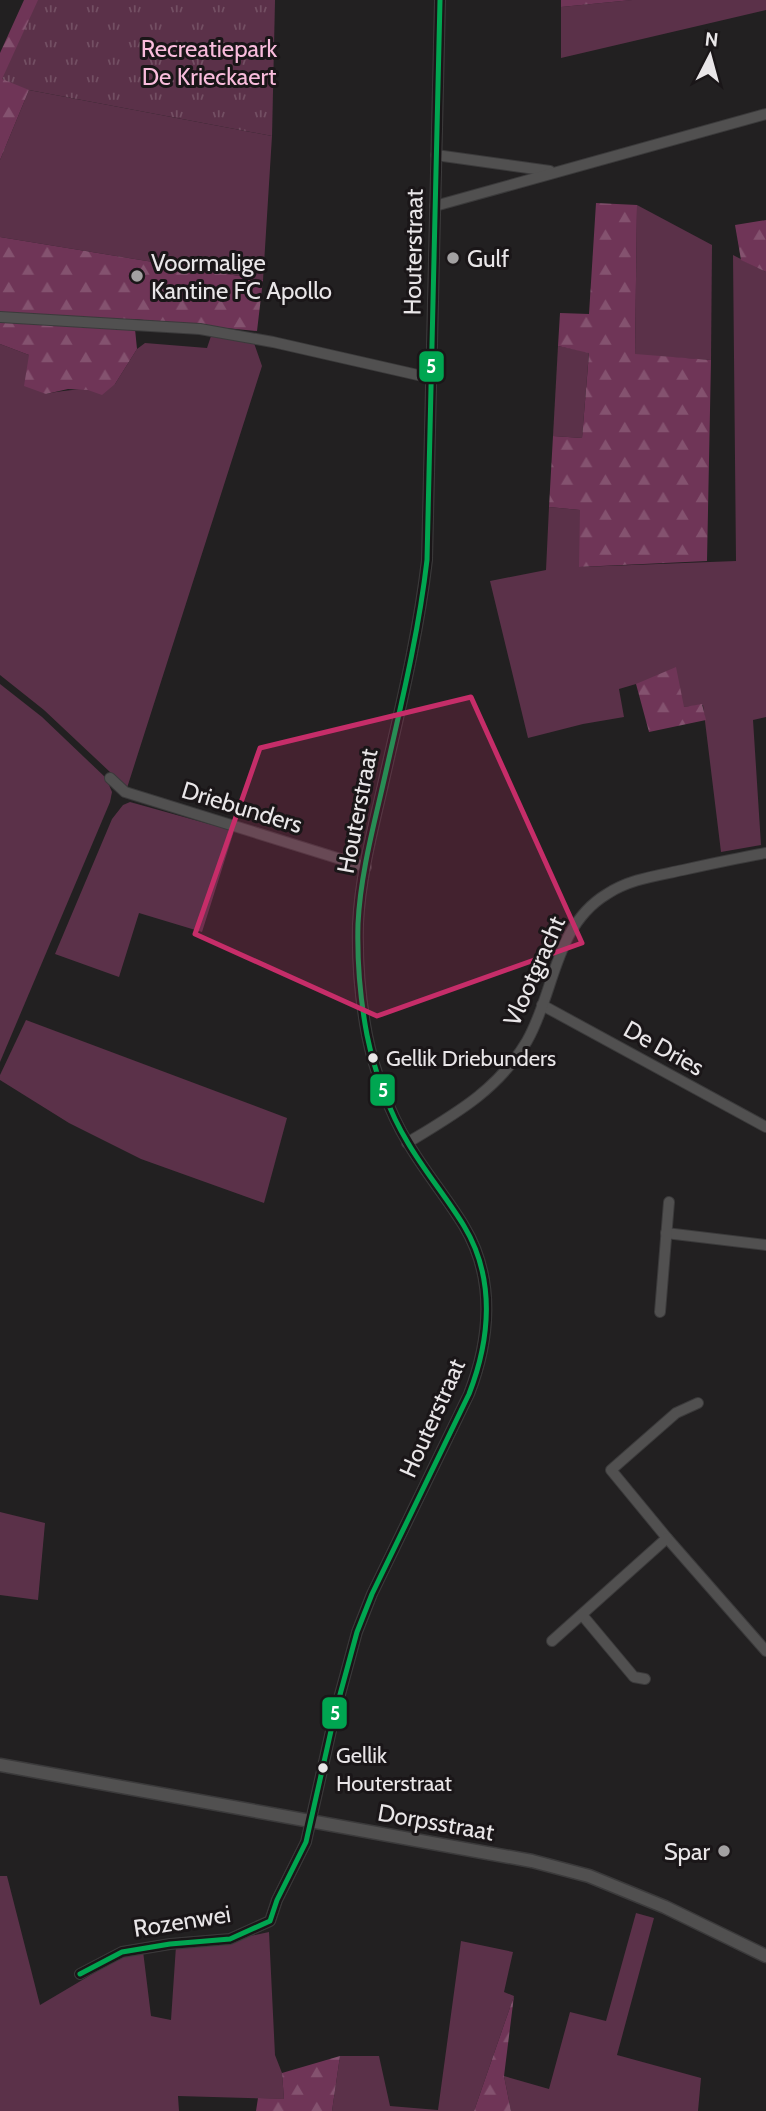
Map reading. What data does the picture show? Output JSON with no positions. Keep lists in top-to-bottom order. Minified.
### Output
{"streets":{"street":["Houterstraat","Driebunders","Vlootgracht","De Dries","Dorpsstraat","Rozenwei"]},"crossings":[["Houterstraat","Driebunders"],["Houterstraat","Vlootgracht"],["Houterstraat","Dorpsstraat"],["Houterstraat","Rozenwei"],["Vlootgracht","De Dries"],["Dorpsstraat","Rozenwei"]],"parks":["Recreatiepark De Krieckaert"],"places":["Gulf","Voormalige Kantine FC Apollo","Gellik Driebunders","Gellik Houterstraat","Spar"],"lines":["transit line 5"],"north":"top"}
